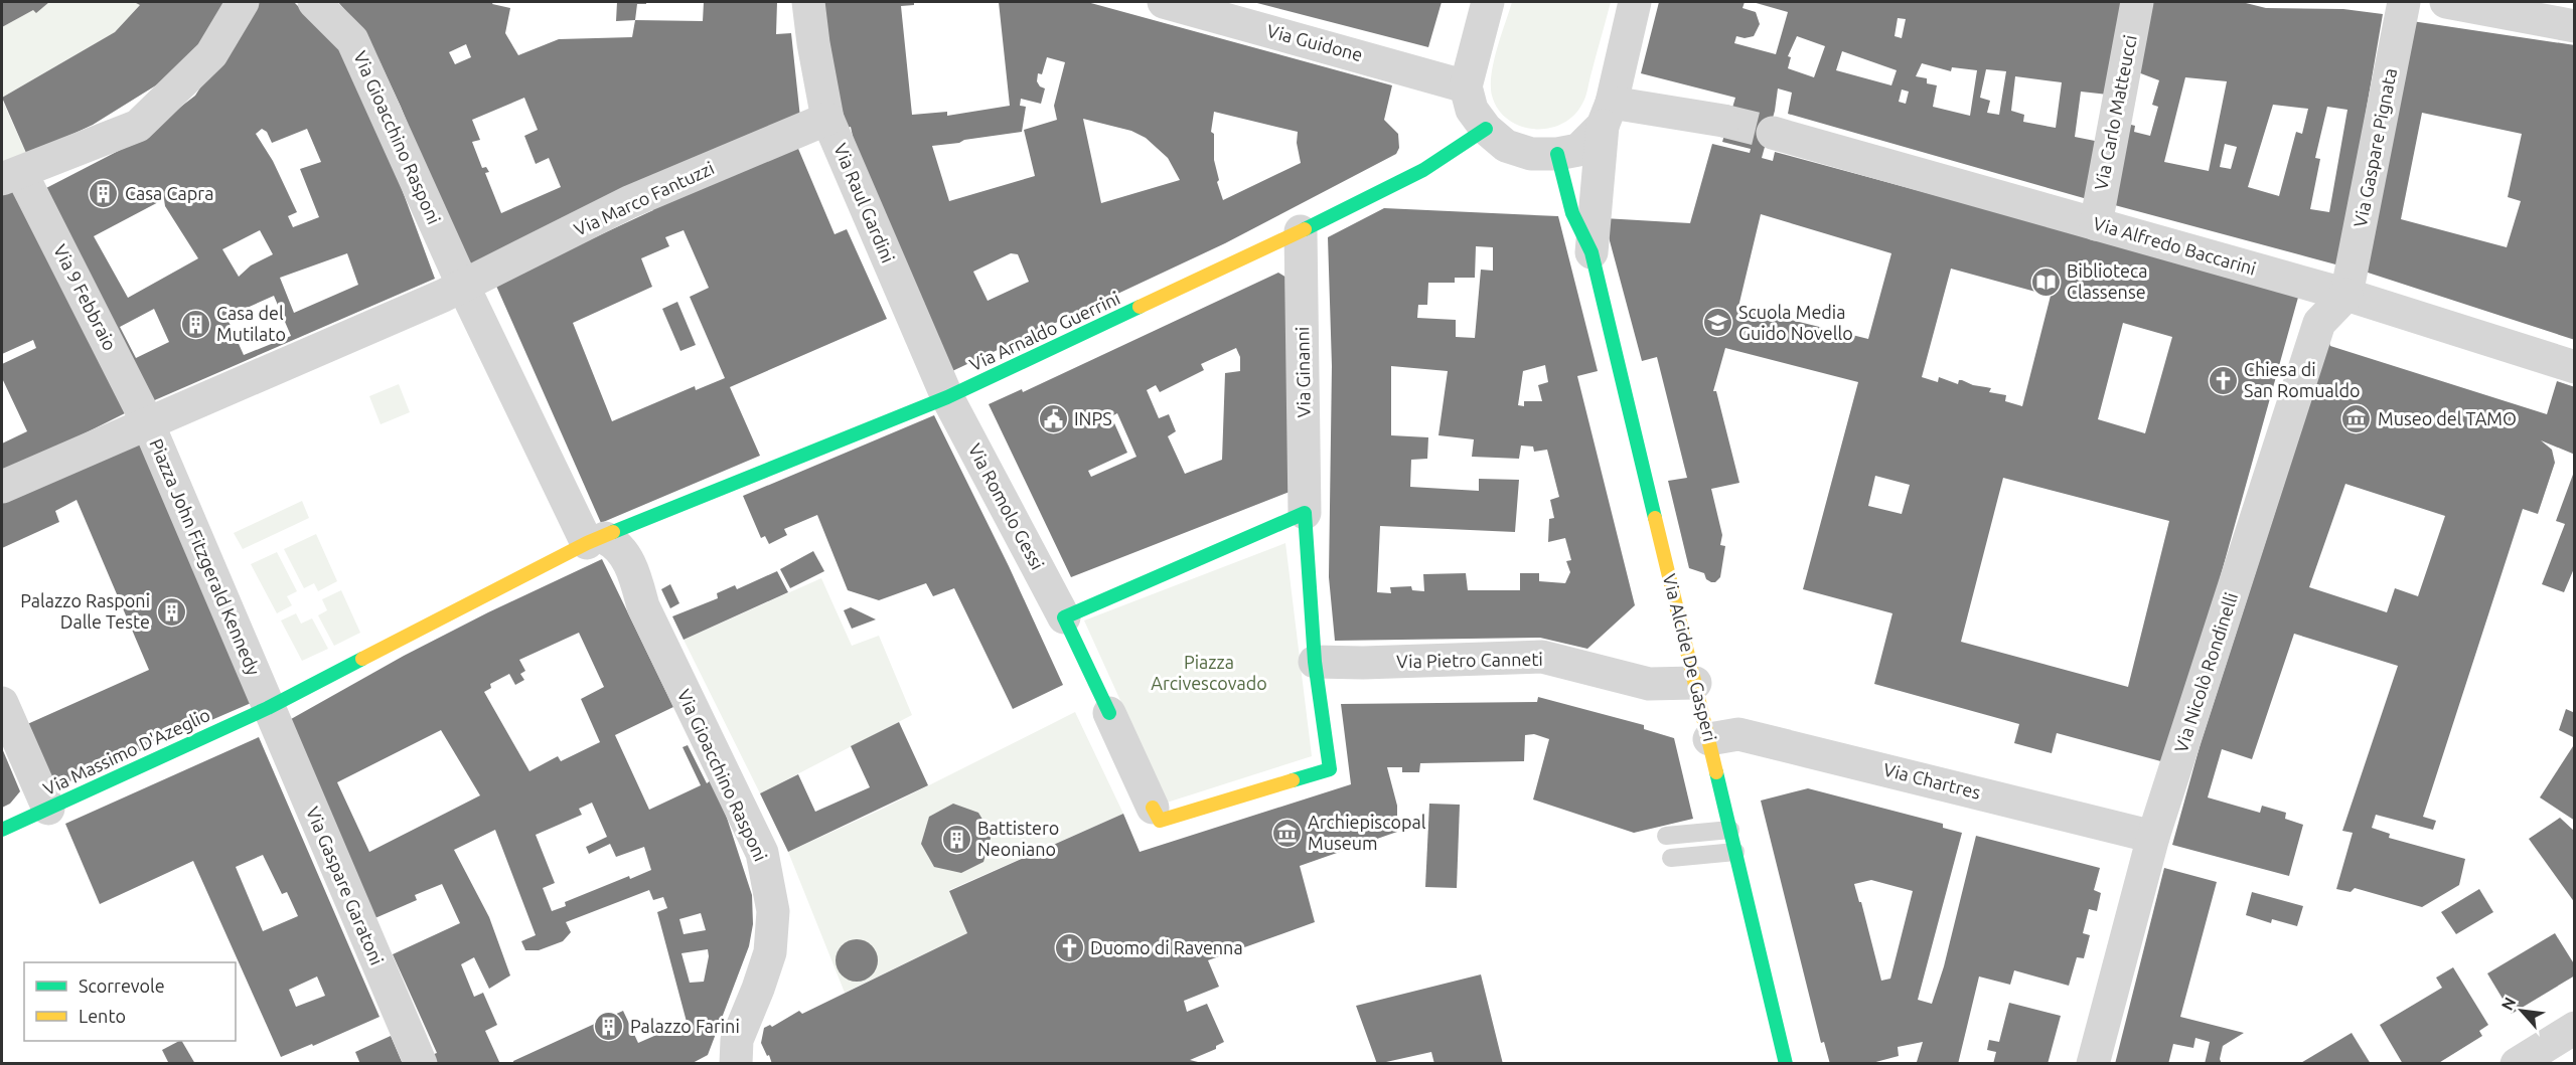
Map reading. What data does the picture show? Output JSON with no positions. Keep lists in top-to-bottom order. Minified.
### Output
{"streets":{"street":["Via Guidone","Via Carlo Matteucci","Via Gioacchino Rasponi","Via Gaspare Pignata","Via Marco Fantuzzi","Via Raul Gardini","Via Alfredo Baccarini","Via 9 Febbraio","Via Arnaldo Guerrini","Via Ginanni","Via Romolo Gessi","Piazza John Fitzgerald Kennedy","Via Alcide De Gasperi","Via Pietro Canneti","Via Nicolò Rondinelli","Via Massimo D'Azeglio","Via Chartres","Via Gaspare Garatoni"]},"crossings":[["Via Carlo Matteucci","Via Alfredo Baccarini"],["Via Gioacchino Rasponi","Via Marco Fantuzzi"],["Via Gioacchino Rasponi","Via Arnaldo Guerrini"],["Via Gioacchino Rasponi","Piazza John Fitzgerald Kennedy"],["Via Gaspare Pignata","Via Alfredo Baccarini"],["Via Gaspare Pignata","Via Nicolò Rondinelli"],["Via Marco Fantuzzi","Via Raul Gardini"],["Via Marco Fantuzzi","Piazza John Fitzgerald Kennedy"],["Via Raul Gardini","Via Arnaldo Guerrini"],["Via Raul Gardini","Via Romolo Gessi"],["Via Alfredo Baccarini","Via Nicolò Rondinelli"],["Via 9 Febbraio","Piazza John Fitzgerald Kennedy"],["Via Arnaldo Guerrini","Via Ginanni"],["Via Arnaldo Guerrini","Via Romolo Gessi"],["Piazza John Fitzgerald Kennedy","Via Massimo D'Azeglio"],["Piazza John Fitzgerald Kennedy","Via Gaspare Garatoni"],["Via Alcide De Gasperi","Via Pietro Canneti"],["Via Alcide De Gasperi","Via Chartres"],["Via Nicolò Rondinelli","Via Chartres"],["Via Massimo D'Azeglio","Via Gaspare Garatoni"]],"parks":["Piazza Arcivescovado"],"places":{"building":["Casa Capra","Casa del Mutilato","Palazzo Rasponi Dalle Teste","Battistero Neoniano","Palazzo Farini"],"library":["Biblioteca Classense"],"school or university":["Scuola Media Guido Novello"],"church":["Chiesa di San Romualdo","Duomo di Ravenna"],"public building":["INPS"],"museum":["Museo del TAMO","Archiepiscopal Museum"]},"legend":["Scorrevole","Lento"],"north":"top left"}
